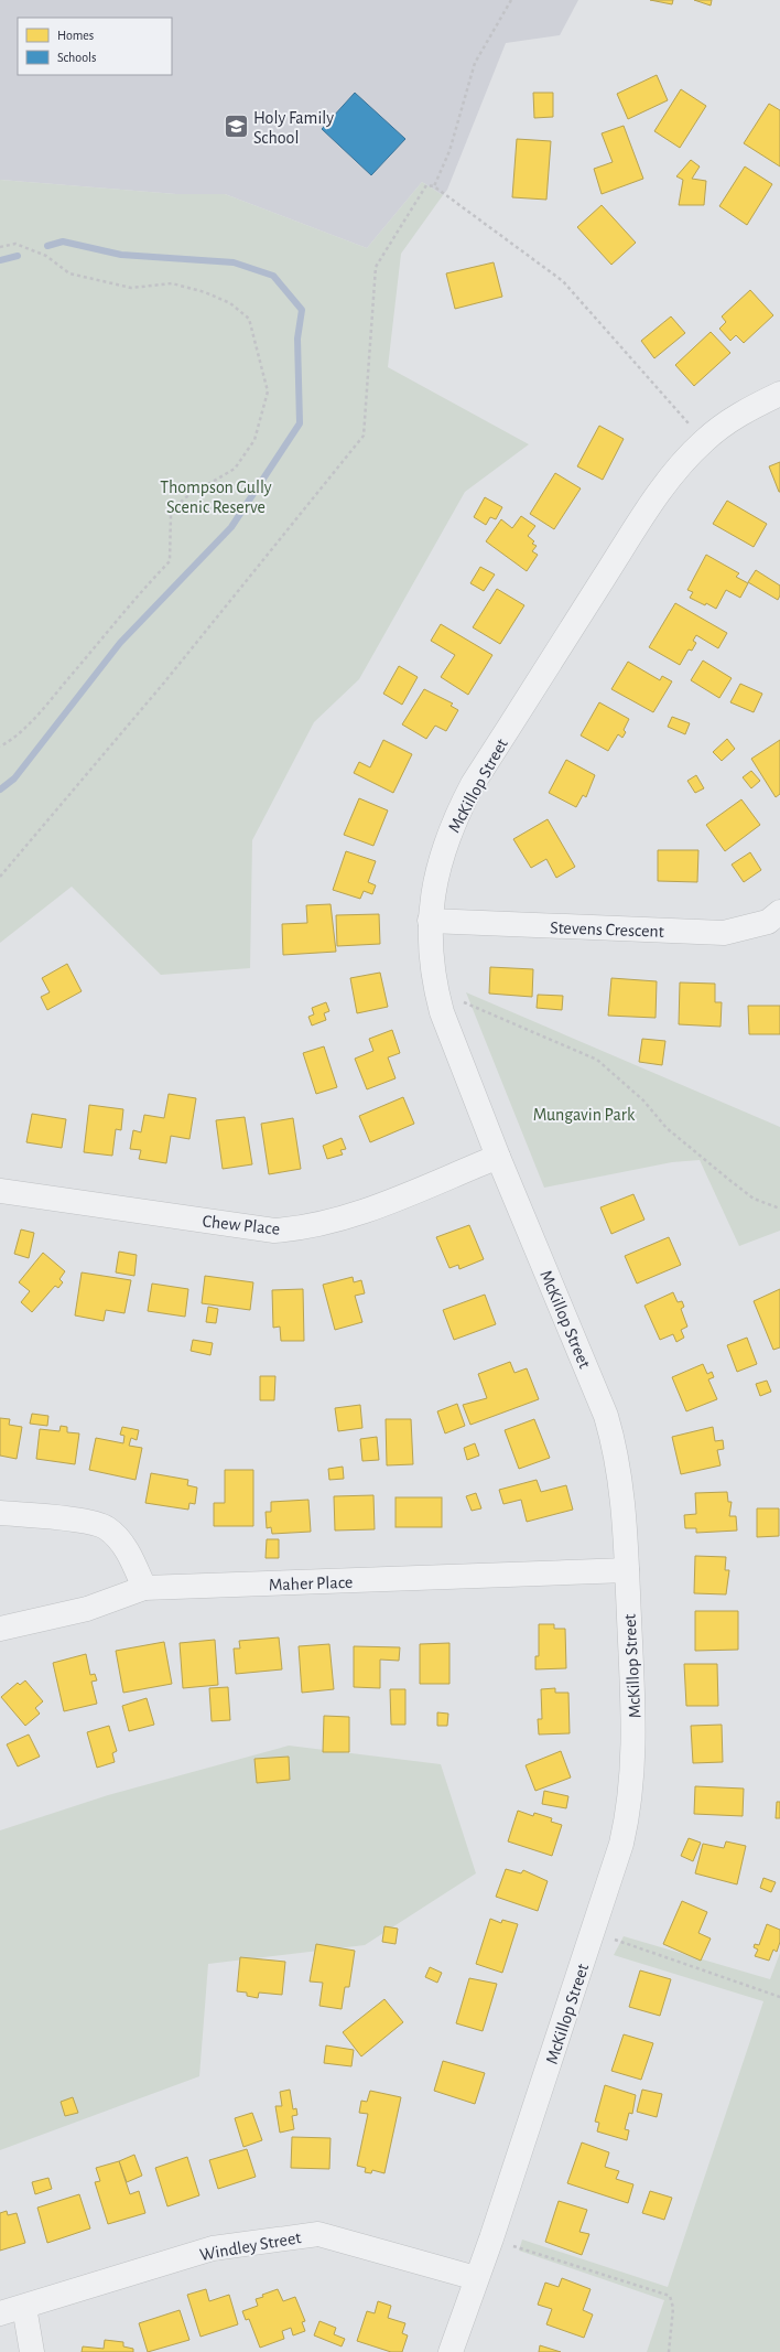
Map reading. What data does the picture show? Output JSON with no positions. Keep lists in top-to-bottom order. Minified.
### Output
{"streets":{"street":["McKillop Street","Stevens Crescent","Chew Place","Maher Place","Windley Street"]},"crossings":[["McKillop Street","Stevens Crescent"],["McKillop Street","Chew Place"],["McKillop Street","Maher Place"],["McKillop Street","Windley Street"]],"parks":["Thompson Gully Scenic Reserve","Mungavin Park"],"places":{"school or university":["Holy Family School"]},"legend":["Homes","Schools"]}
